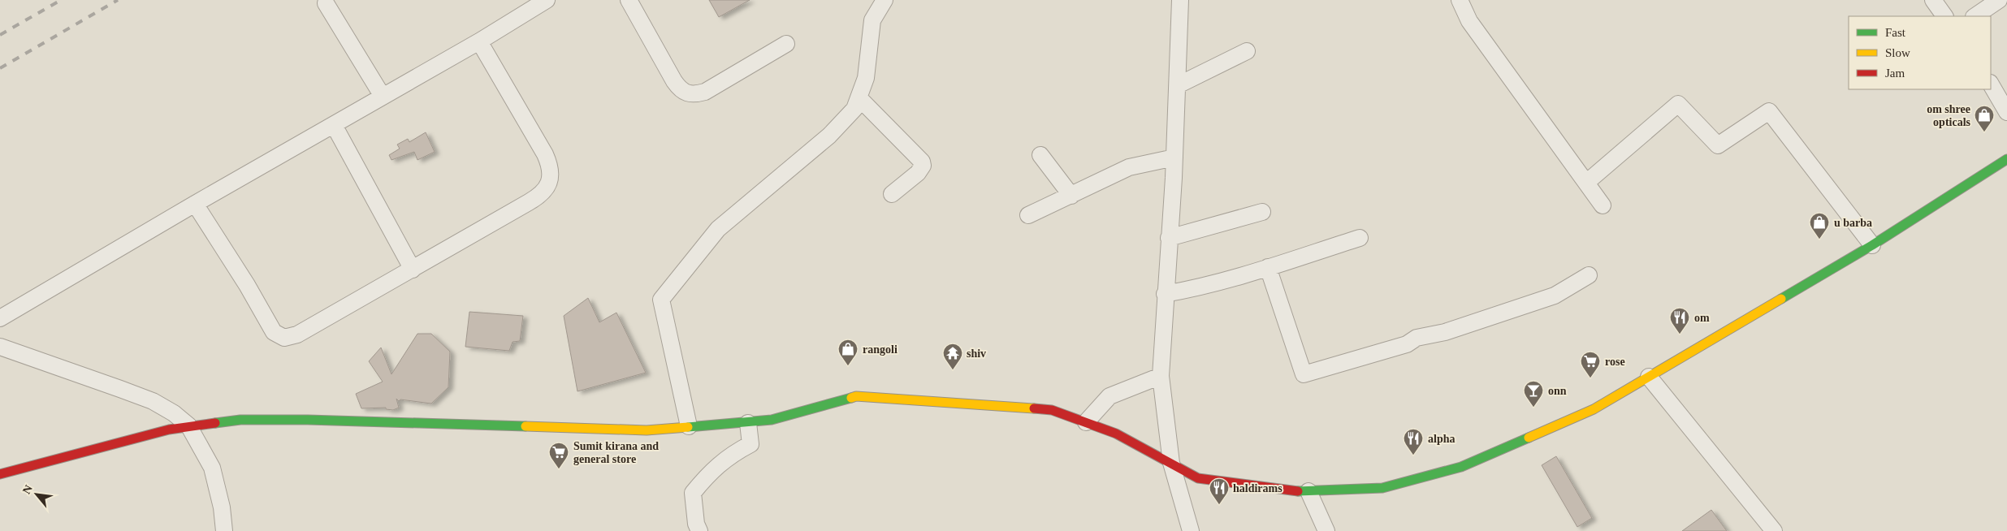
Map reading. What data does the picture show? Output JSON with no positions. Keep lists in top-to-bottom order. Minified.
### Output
{"places":{"shop":["om shree opticals","u barba","rangoli"],"restaurant":["om","alpha","haldirams"],"temple":["shiv"],"supermarket":["rose","Sumit kirana and general store"],"bar":["onn"]},"legend":["Fast","Slow","Jam"],"north":"top left"}
